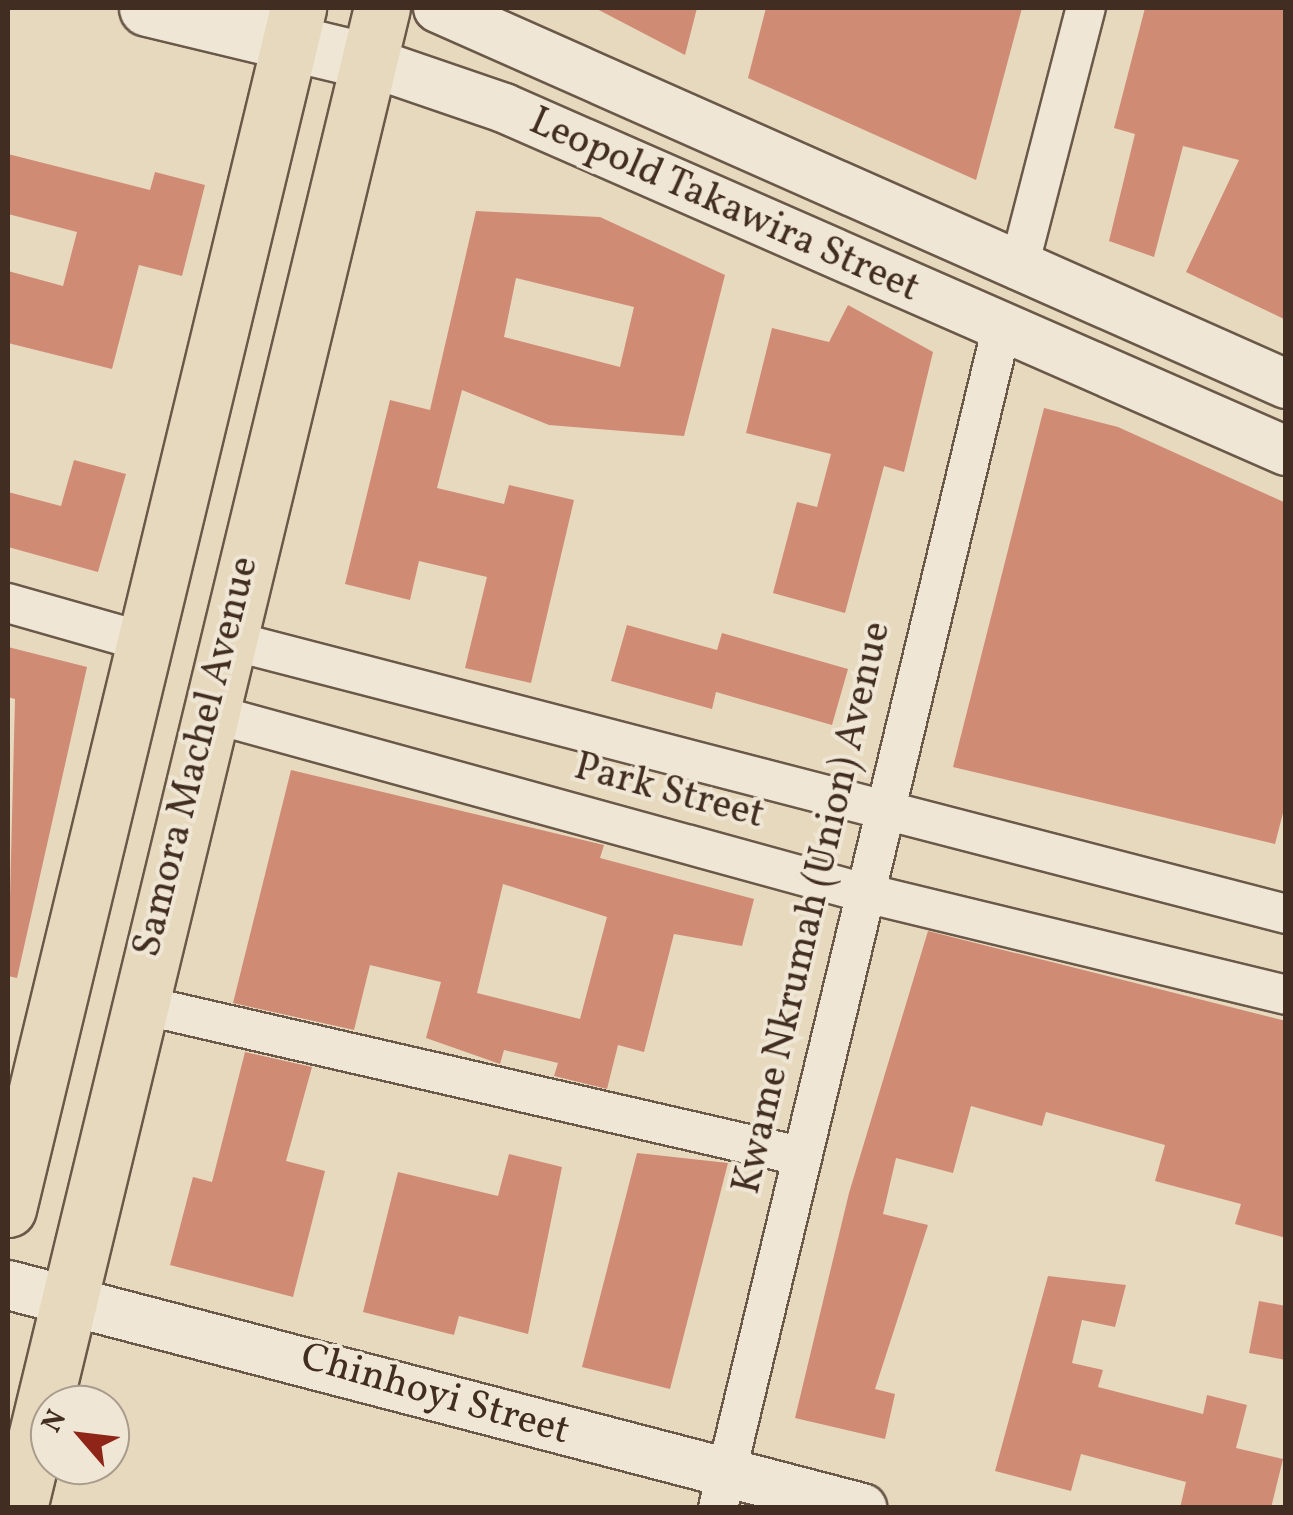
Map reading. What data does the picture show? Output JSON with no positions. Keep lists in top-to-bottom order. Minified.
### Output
{"streets":{"highway":["Samora Machel Avenue"],"main road":["Leopold Takawira Street"],"street":["Park Street","Kwame Nkrumah (Union) Avenue","Chinhoyi Street"]},"crossings":[["Leopold Takawira Street","Samora Machel Avenue"],["Leopold Takawira Street","Kwame Nkrumah (Union) Avenue"],["Samora Machel Avenue","Park Street"],["Samora Machel Avenue","Chinhoyi Street"],["Park Street","Kwame Nkrumah (Union) Avenue"],["Kwame Nkrumah (Union) Avenue","Chinhoyi Street"]],"north":"top left"}
